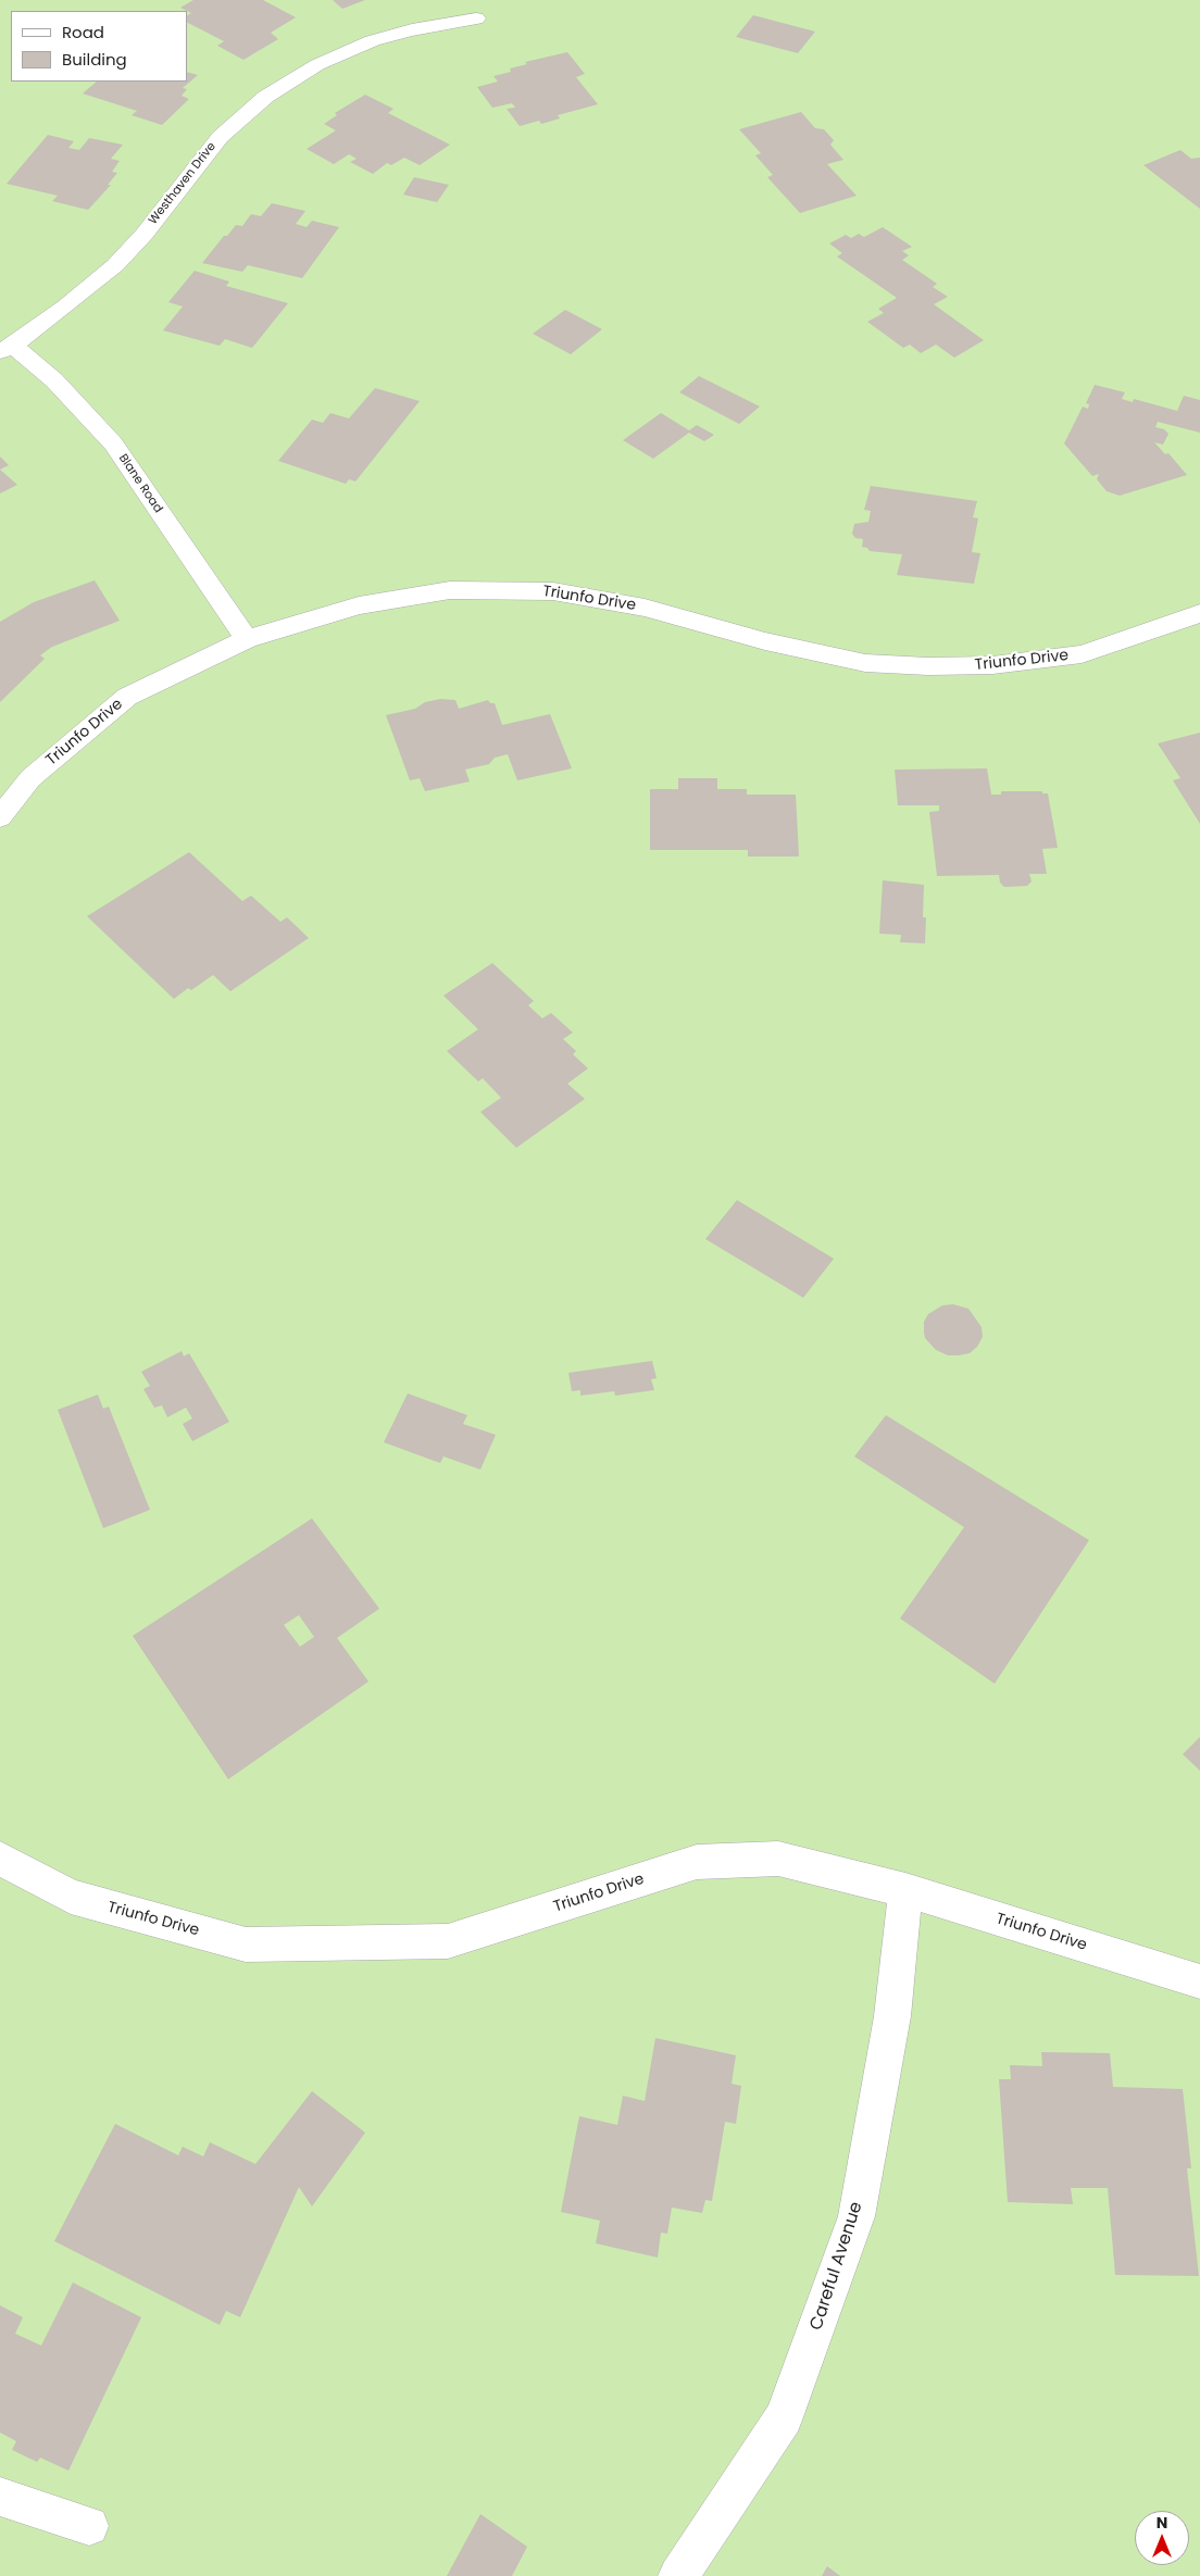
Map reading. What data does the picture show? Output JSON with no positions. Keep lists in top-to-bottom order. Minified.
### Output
{"streets":{"street":["Westhaven Drive","Blane Road","Triunfo Drive","Careful Avenue"]},"crossings":[["Westhaven Drive","Blane Road"],["Blane Road","Triunfo Drive"],["Triunfo Drive","Careful Avenue"]],"legend":["Road","Building"],"north":"top"}
